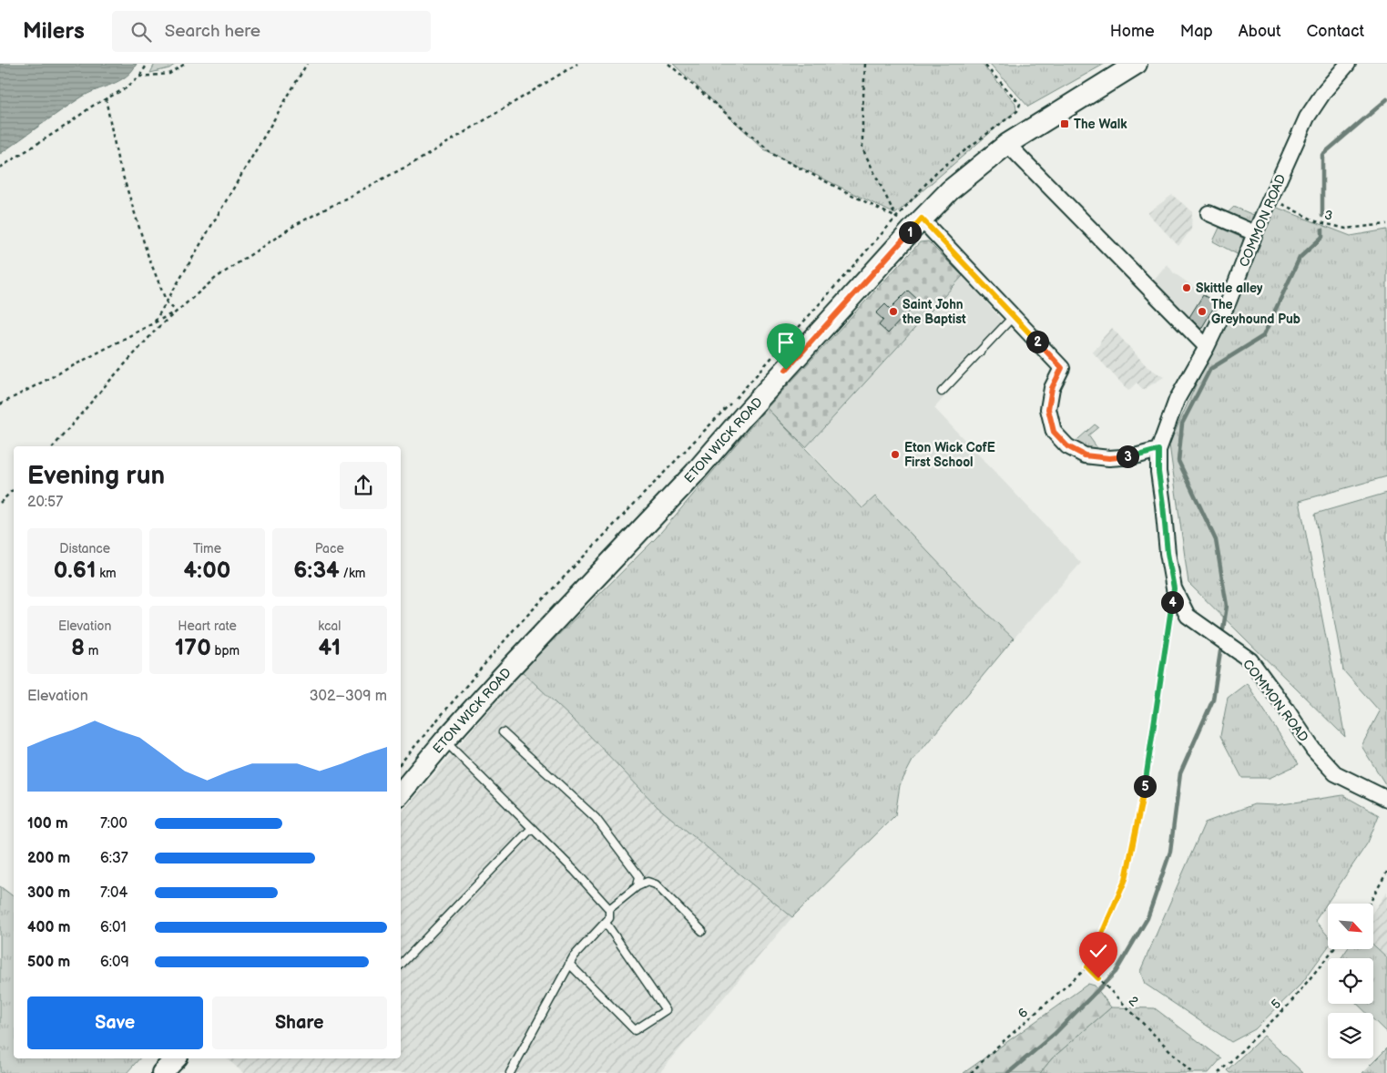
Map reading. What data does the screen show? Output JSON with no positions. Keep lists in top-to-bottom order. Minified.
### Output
{"streets":{"main road":["ETON WICK ROAD"],"street":["COMMON ROAD"],"path":["3","2","5","6"]},"crossings":[["3","COMMON ROAD"],["2","6"]],"places":{"transit":["The Walk"],"other":["Skittle alley","Saint John the Baptist","The Greyhound Pub","Eton Wick CofE First School"]},"north":"bottom right","page":{"header":"Milers","search":"Search here","nav":["Home","Map","About","Contact"],"pins":["1","2","3","4","5"],"heading":["Evening run","20:57"],"stats":[["Distance","0.61 km"],["Time","4:00"],["Pace","6:34 /km"],["Elevation","8 m"],["Heart rate","170 bpm"],["kcal","41"]],"chart":["Elevation","302–309 m"],"list":[{"name":"100 m","note":"7:00"},{"name":"200 m","note":"6:37"},{"name":"300 m","note":"7:04"},{"name":"400 m","note":"6:01"},{"name":"500 m","note":"6:09"}],"buttons":["Save","Share"]}}
